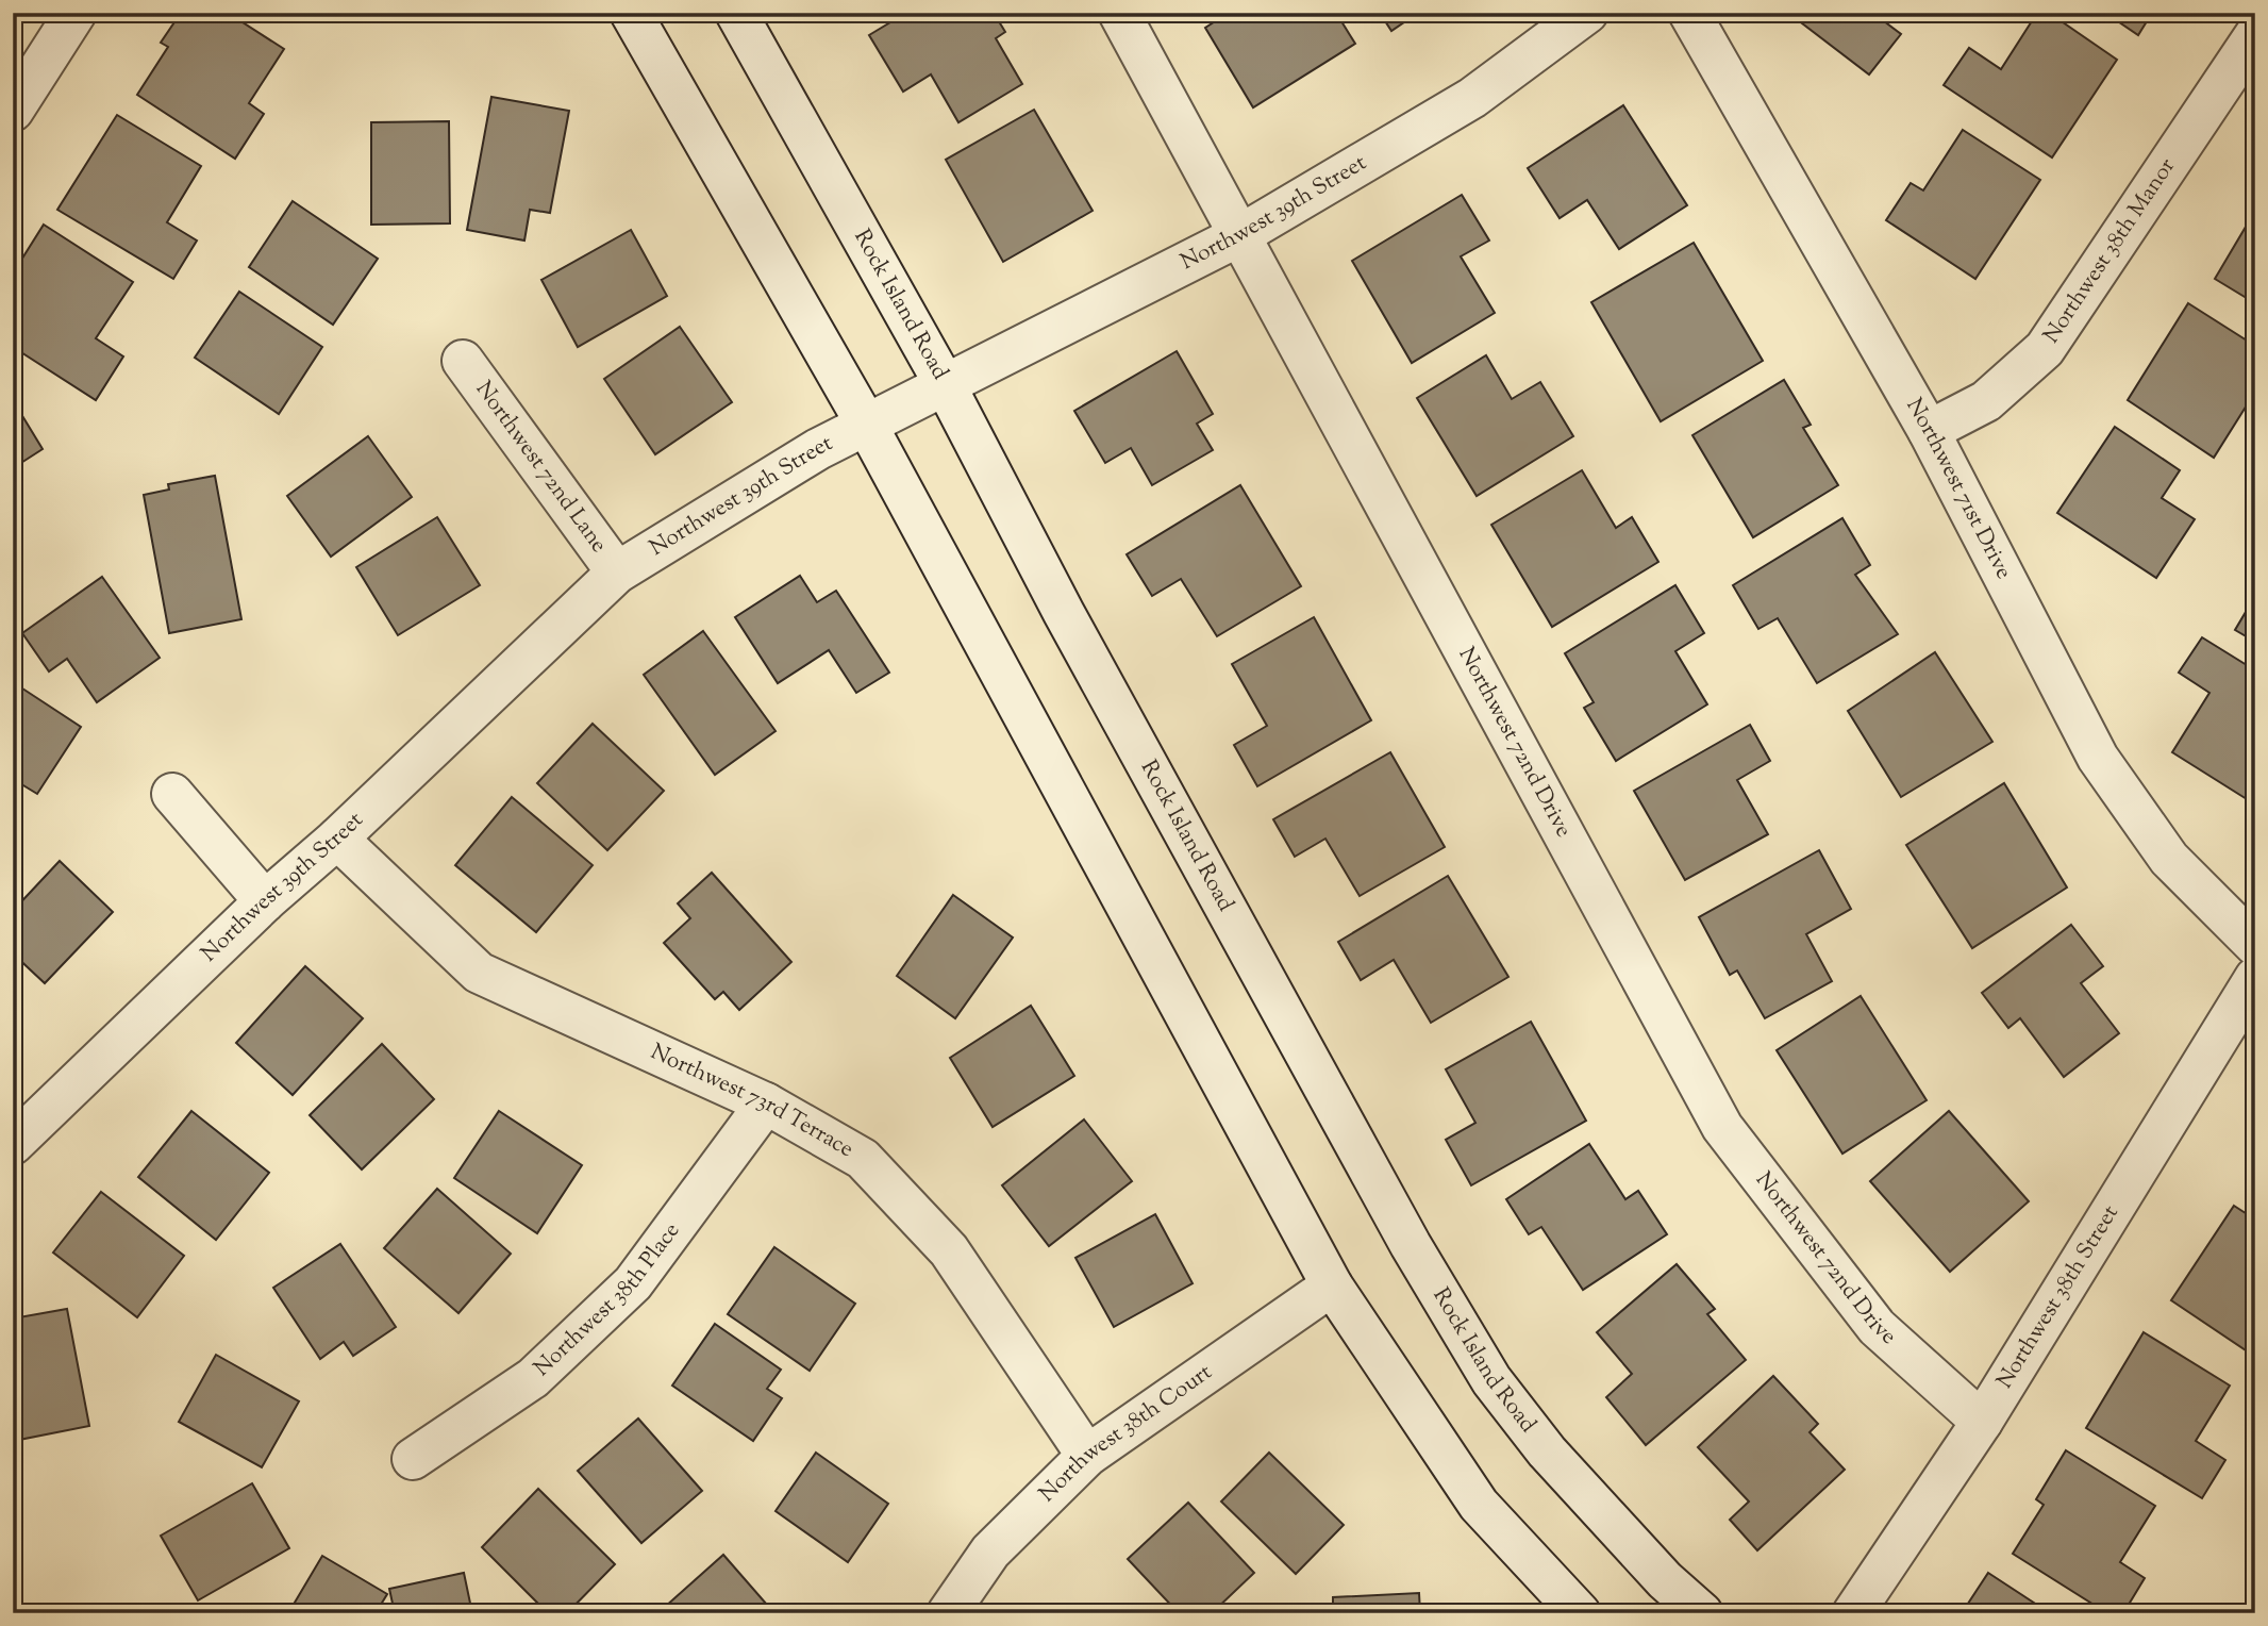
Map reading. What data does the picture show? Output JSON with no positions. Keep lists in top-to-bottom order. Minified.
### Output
{"streets":{"street":["Northwest 39th Street","Northwest 38th Manor","Rock Island Road","Northwest 72nd Lane","Northwest 71st Drive","Northwest 72nd Drive","Northwest 73rd Terrace","Northwest 38th Place","Northwest 38th Street","Northwest 38th Court"]},"crossings":[["Northwest 39th Street","Rock Island Road"],["Northwest 39th Street","Northwest 72nd Lane"],["Northwest 39th Street","Northwest 72nd Drive"],["Northwest 39th Street","Northwest 73rd Terrace"],["Northwest 38th Manor","Northwest 71st Drive"],["Northwest 72nd Drive","Northwest 38th Street"],["Northwest 73rd Terrace","Northwest 38th Place"],["Northwest 73rd Terrace","Northwest 38th Court"]]}
